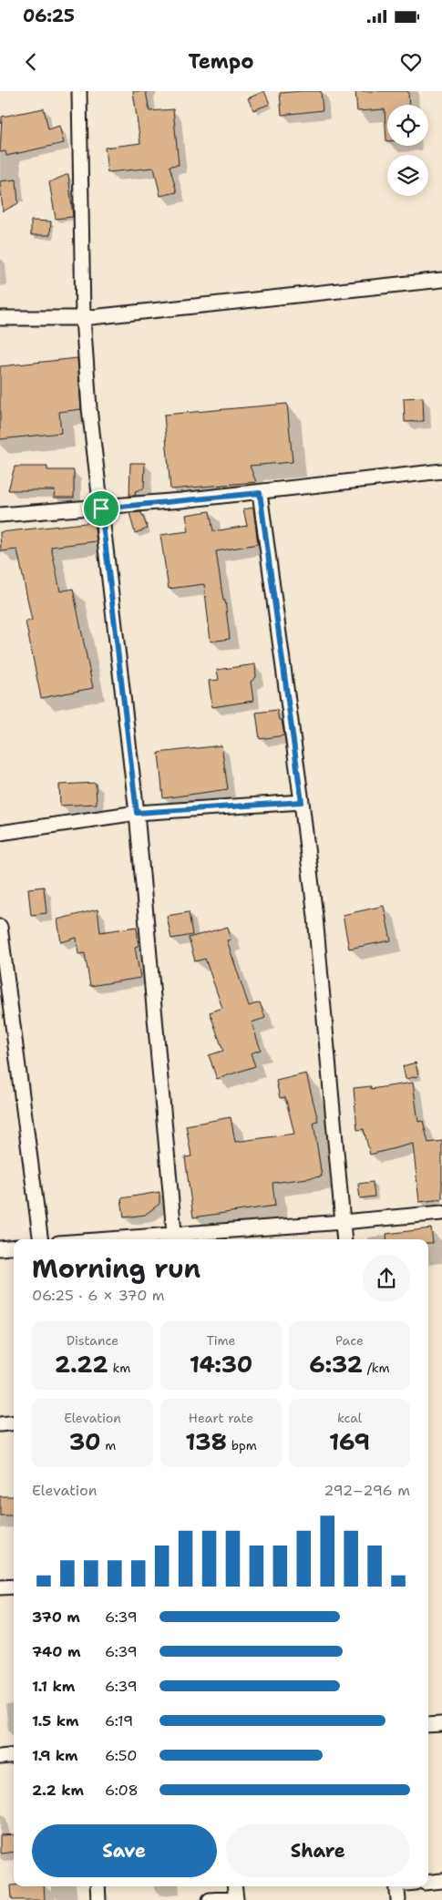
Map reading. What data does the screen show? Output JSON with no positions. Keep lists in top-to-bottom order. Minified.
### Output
{"page":{"status":"06:25","header":"Tempo","heading":["Morning run","06:25 · 6 × 370 m"],"stats":[["Distance","2.22 km"],["Time","14:30"],["Pace","6:32 /km"],["Elevation","30 m"],["Heart rate","138 bpm"],["kcal","169"]],"chart":["Elevation","292–296 m"],"list":[{"name":"370 m","note":"6:39"},{"name":"740 m","note":"6:39"},{"name":"1.1 km","note":"6:39"},{"name":"1.5 km","note":"6:19"},{"name":"1.9 km","note":"6:50"},{"name":"2.2 km","note":"6:08"}],"buttons":["Save","Share"]}}
